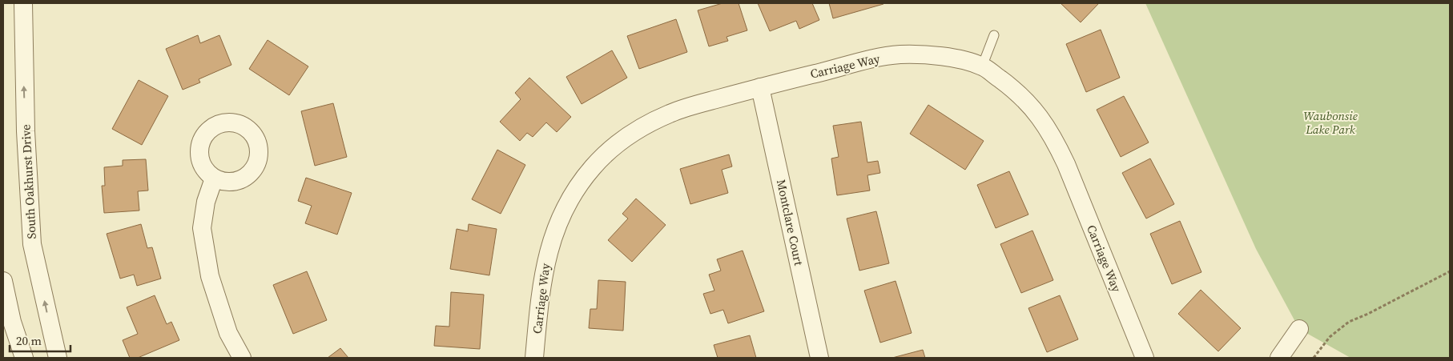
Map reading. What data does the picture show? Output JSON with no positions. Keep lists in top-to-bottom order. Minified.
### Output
{"streets":{"street":["Carriage Way","South Oakhurst Drive","Montclare Court"]},"crossings":[["Carriage Way","Montclare Court"]],"one_way":["South Oakhurst Drive"],"parks":["Waubonsie Lake Park"],"scale_bar":"20 m"}
